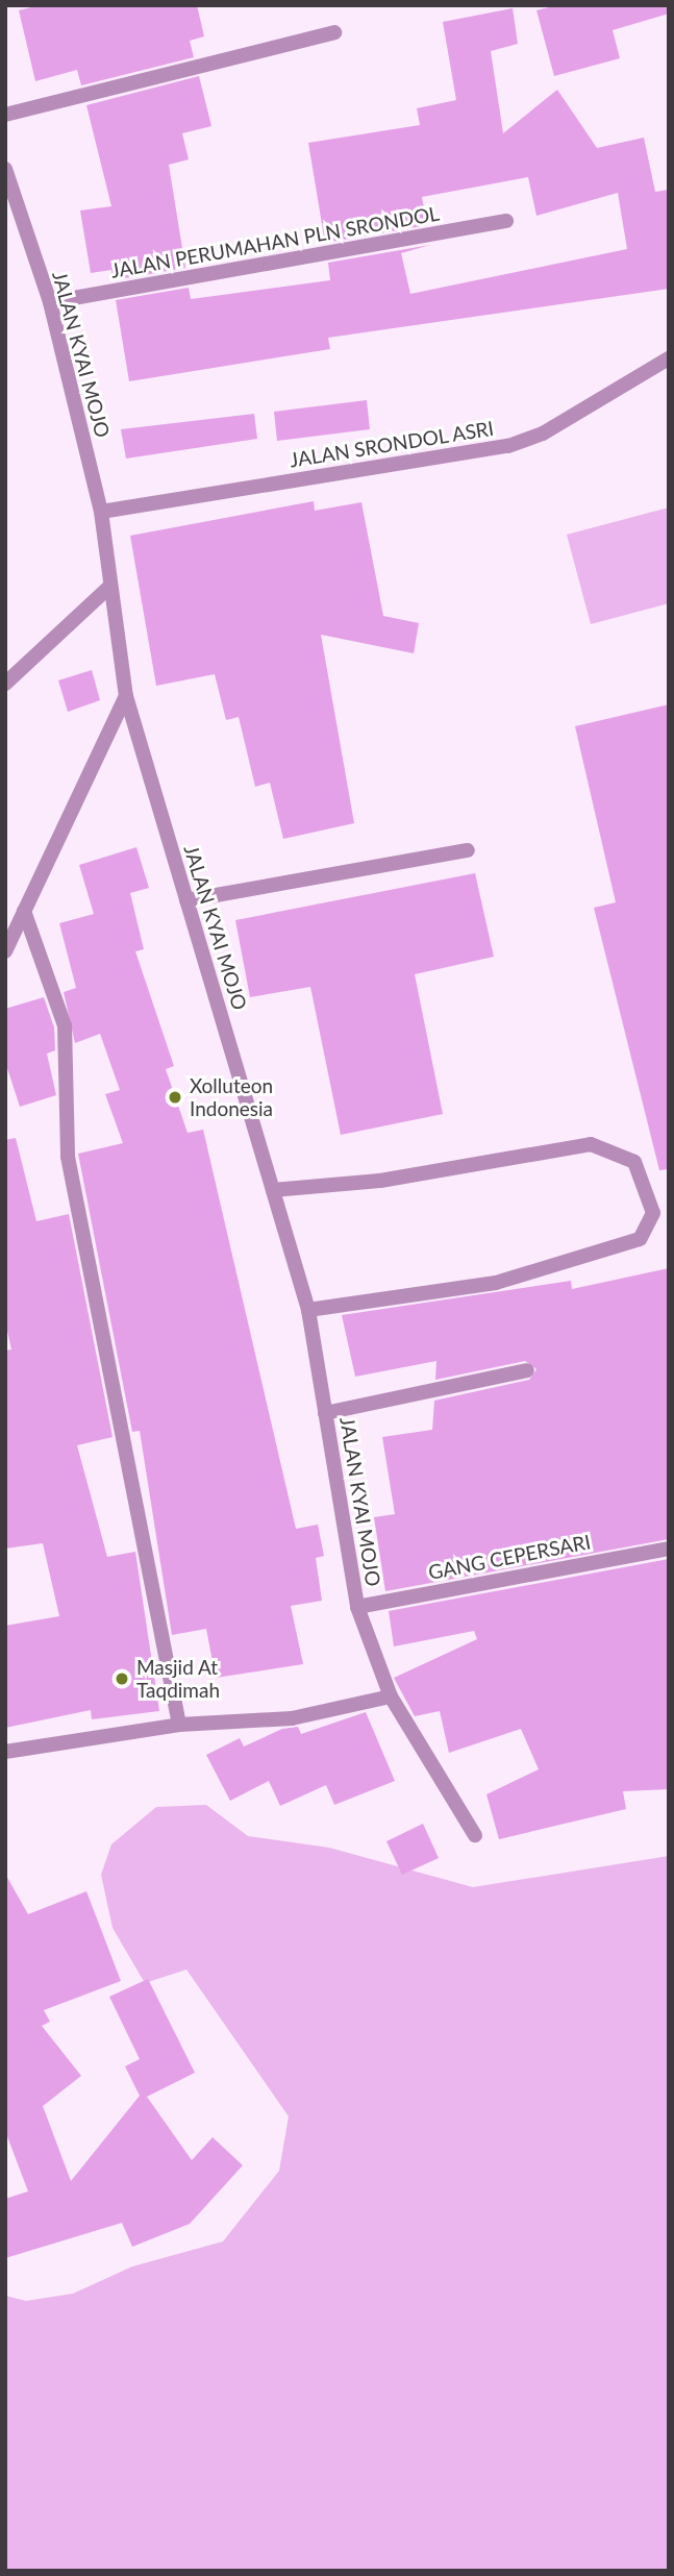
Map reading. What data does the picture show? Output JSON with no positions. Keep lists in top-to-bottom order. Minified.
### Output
{"streets":{"street":["JALAN PERUMAHAN PLN SRONDOL","JALAN KYAI MOJO","JALAN SRONDOL ASRI","GANG CEPERSARI"]},"crossings":[["JALAN PERUMAHAN PLN SRONDOL","JALAN KYAI MOJO"],["JALAN KYAI MOJO","JALAN SRONDOL ASRI"],["JALAN KYAI MOJO","GANG CEPERSARI"]],"places":["Xolluteon Indonesia","Masjid At Taqdimah"]}
